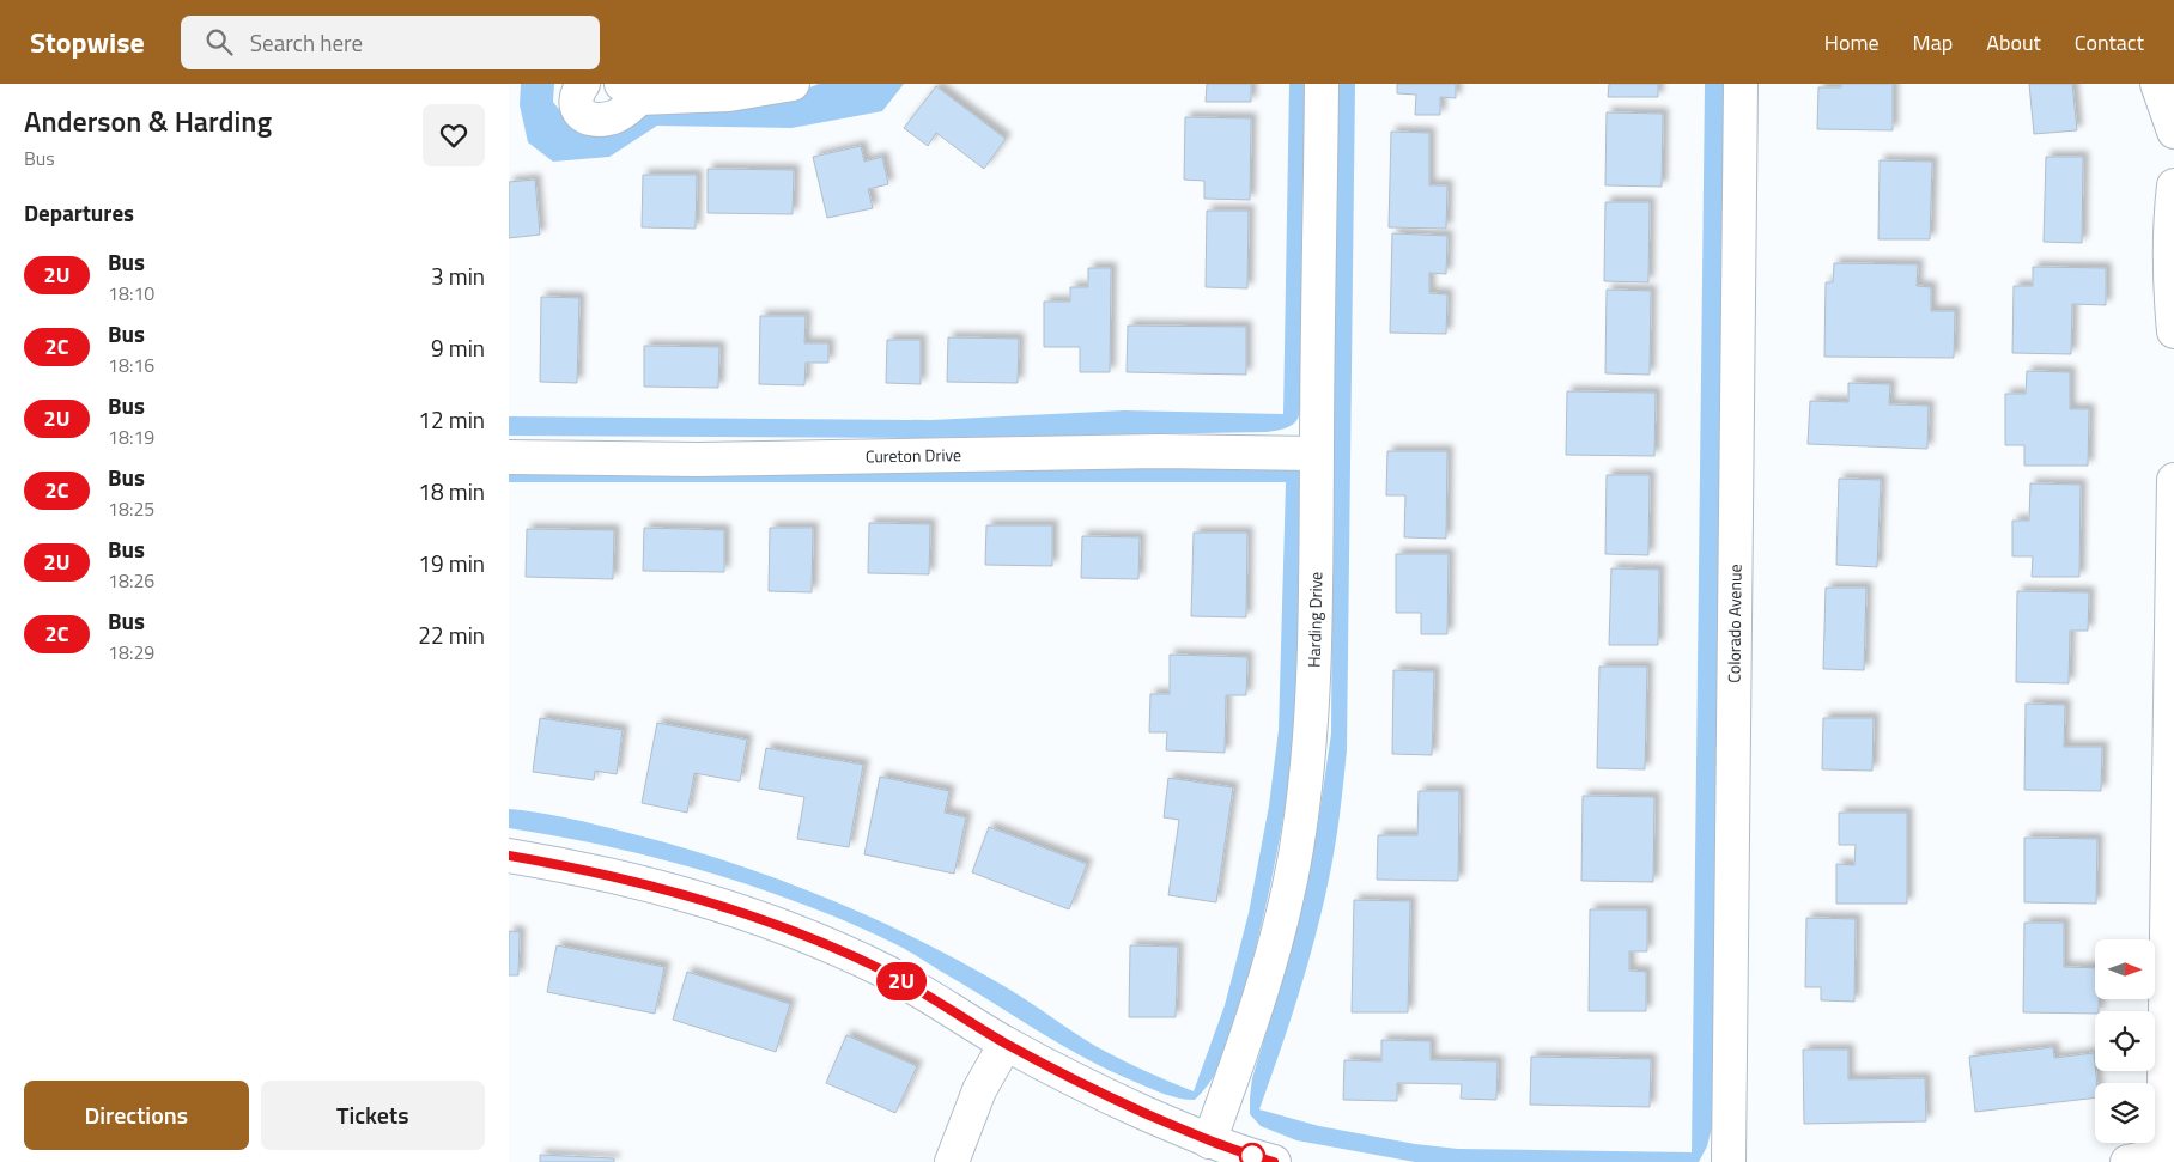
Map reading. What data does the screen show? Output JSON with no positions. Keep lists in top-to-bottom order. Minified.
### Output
{"streets":{"street":["Cureton Drive","Harding Drive","Colorado Avenue"]},"crossings":[["Cureton Drive","Harding Drive"]],"lines":["bus line 2U"],"north":"right","page":{"header":"Stopwise","search":"Search here","nav":["Home","Map","About","Contact"],"heading":[["Anderson & Harding","Bus"],"Departures"],"on_map":"2U","list":[{"mark":"2U","name":"Bus","note":"18:10","value":"3 min"},{"mark":"2C","name":"Bus","note":"18:16","value":"9 min"},{"mark":"2U","name":"Bus","note":"18:19","value":"12 min"},{"mark":"2C","name":"Bus","note":"18:25","value":"18 min"},{"mark":"2U","name":"Bus","note":"18:26","value":"19 min"},{"mark":"2C","name":"Bus","note":"18:29","value":"22 min"}],"buttons":["Directions","Tickets"]}}
